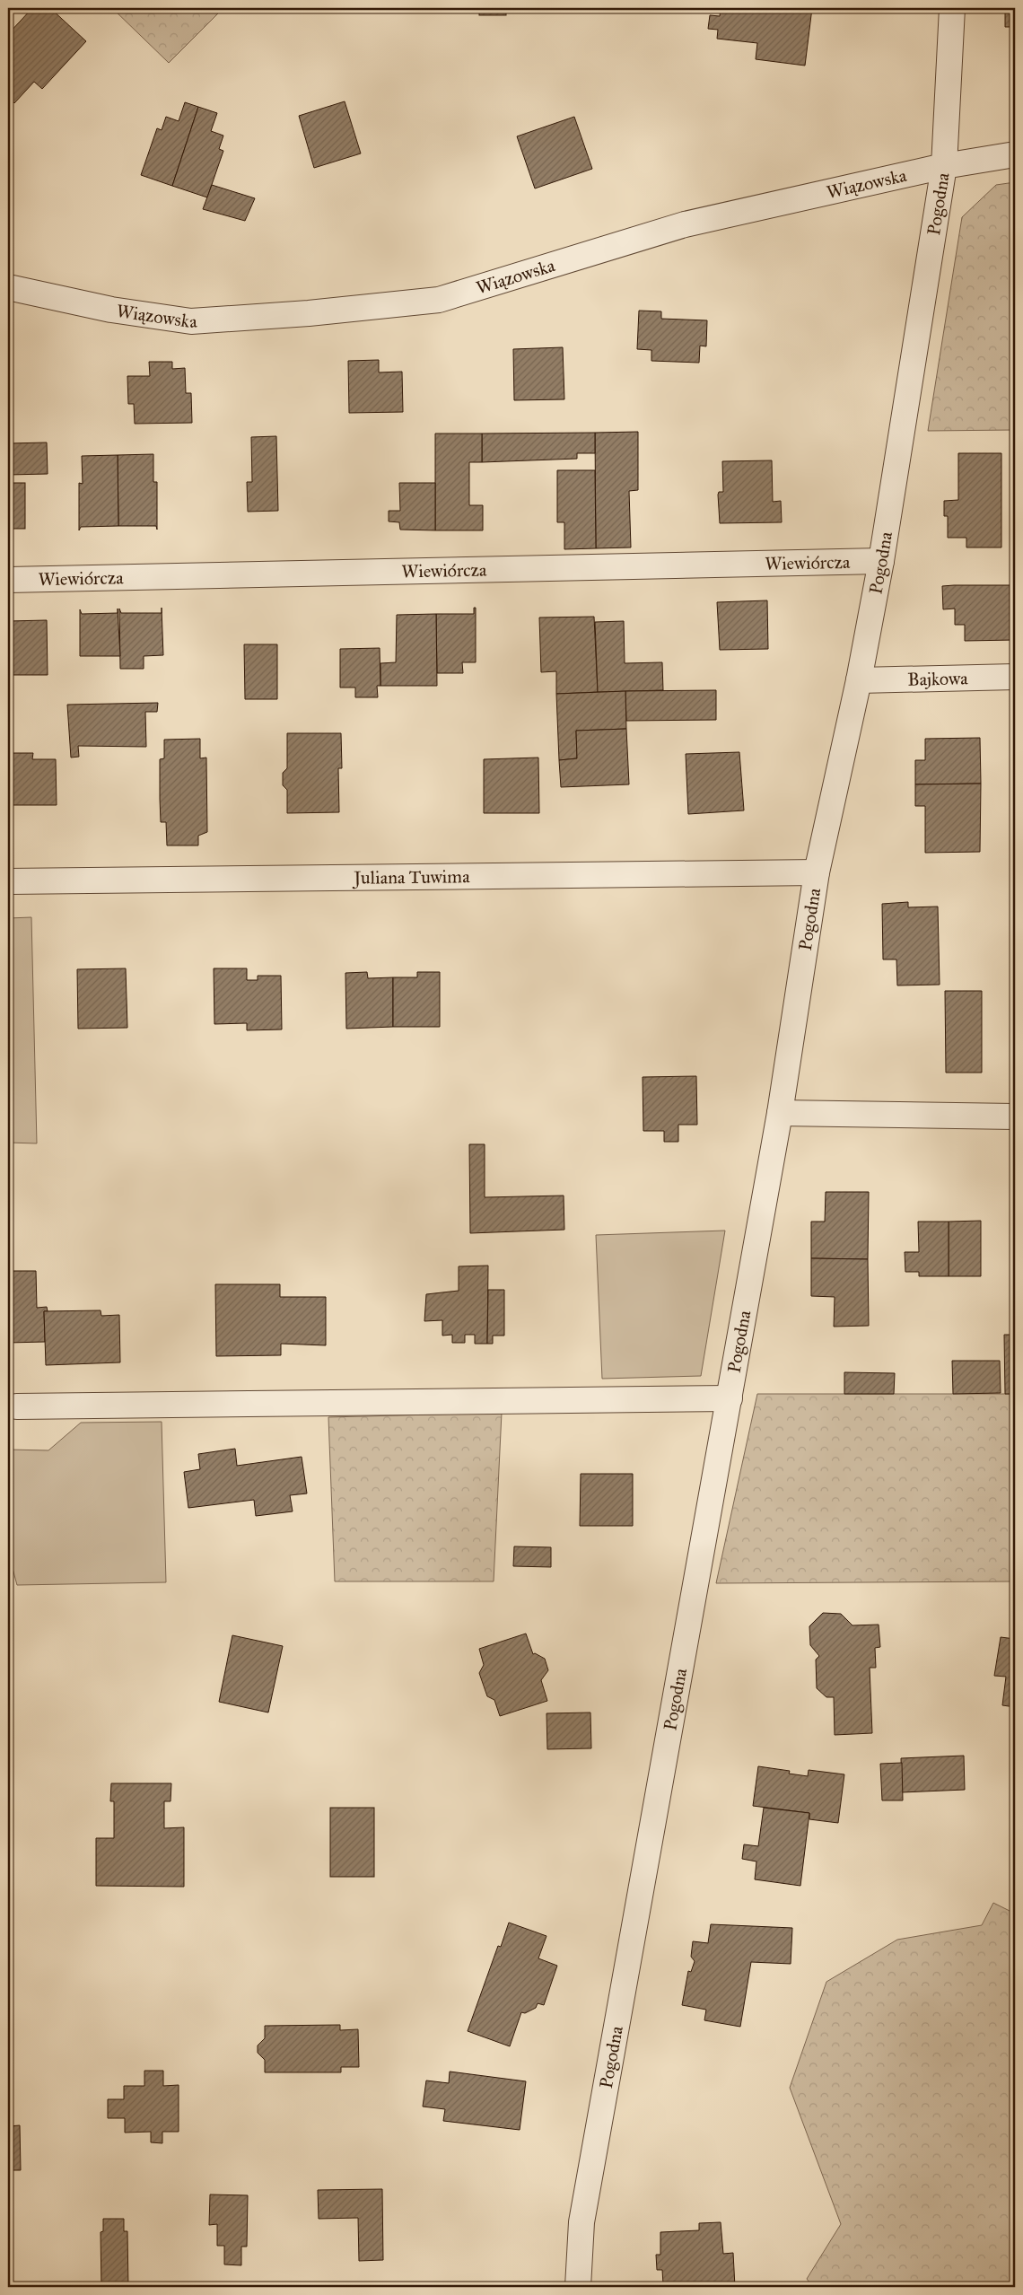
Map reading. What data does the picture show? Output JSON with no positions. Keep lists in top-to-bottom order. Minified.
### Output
{"streets":{"street":["Wiązowska","Pogodna","Wiewiórcza","Bajkowa","Juliana Tuwima"]},"crossings":[["Wiązowska","Pogodna"],["Pogodna","Wiewiórcza"],["Pogodna","Bajkowa"],["Pogodna","Juliana Tuwima"]]}
